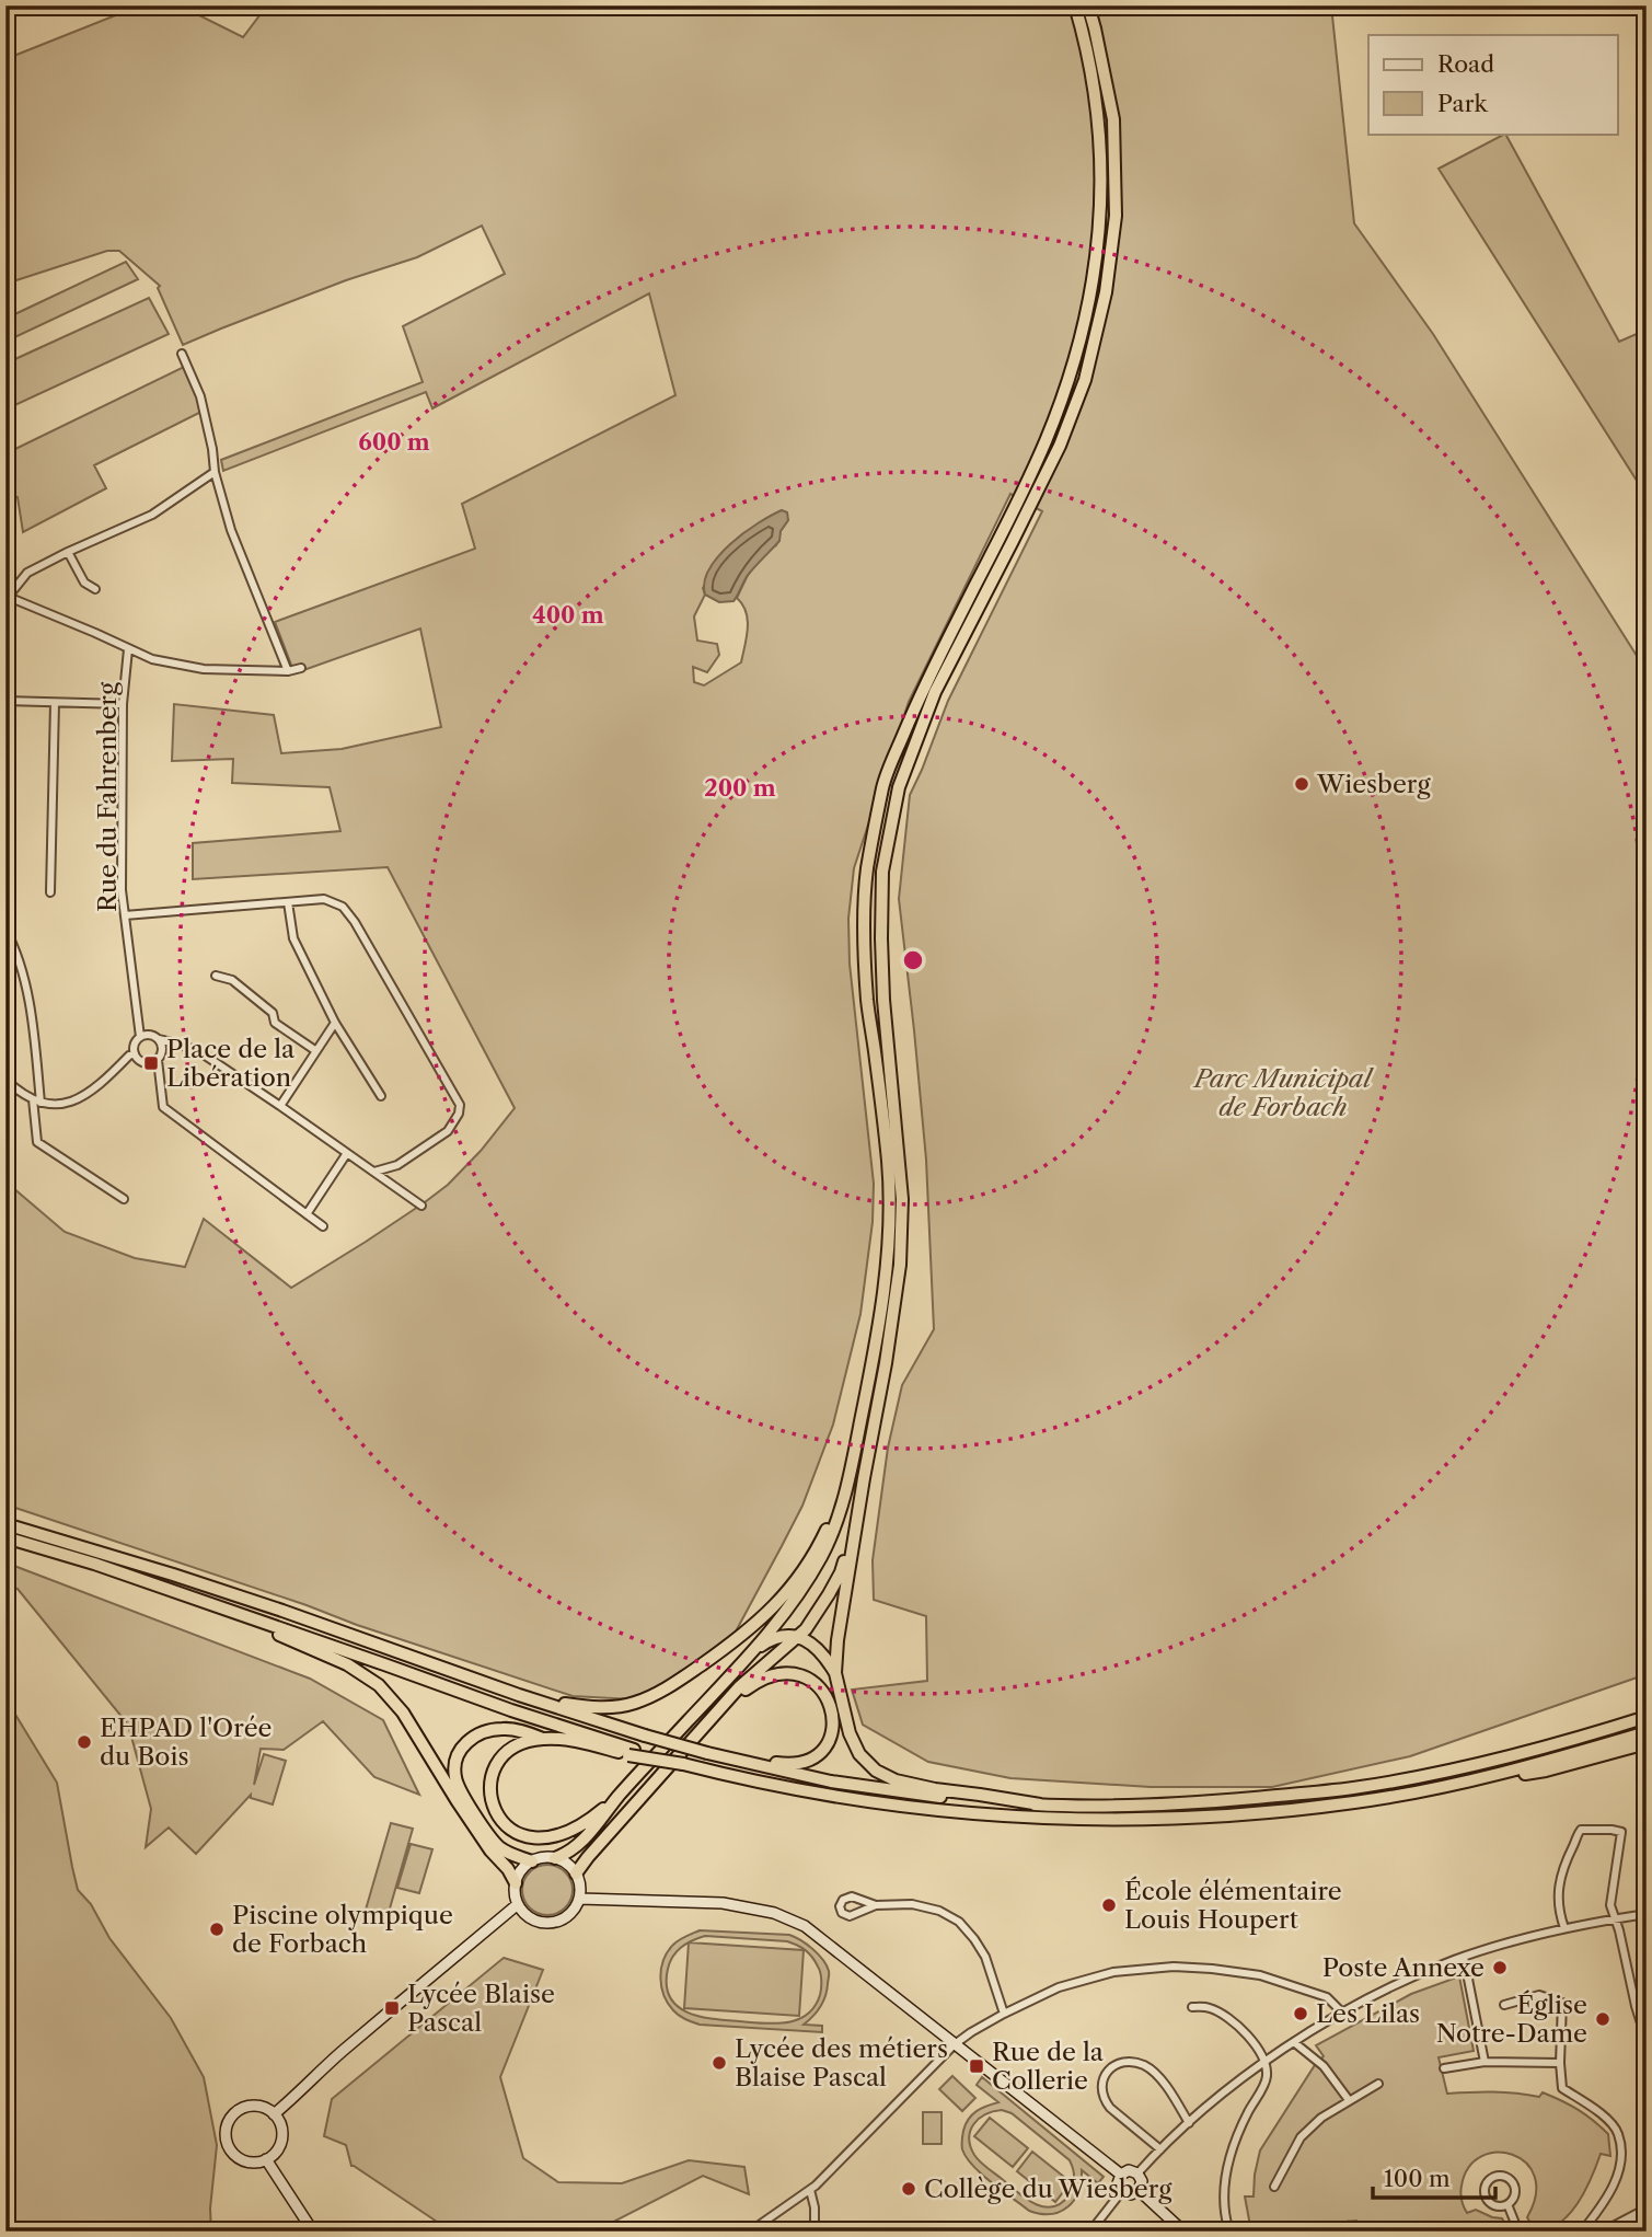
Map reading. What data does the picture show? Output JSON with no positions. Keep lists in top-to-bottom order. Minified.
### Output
{"streets":{"street":["Rue du Fahrenberg"]},"parks":["Parc Municipal de Forbach"],"places":{"other":["Wiesberg","EHPAD l'Orée du Bois","École élémentaire Louis Houpert","Piscine olympique de Forbach","Poste Annexe","Les Lilas","Église Notre-Dame","Lycée des métiers Blaise Pascal","Collège du Wiesberg"],"transit":["Place de la Libération","Lycée Blaise Pascal","Rue de la Collerie"]},"legend":["Road","Park"],"scale_bar":"100 m","rings":["600 m","400 m","200 m"]}
